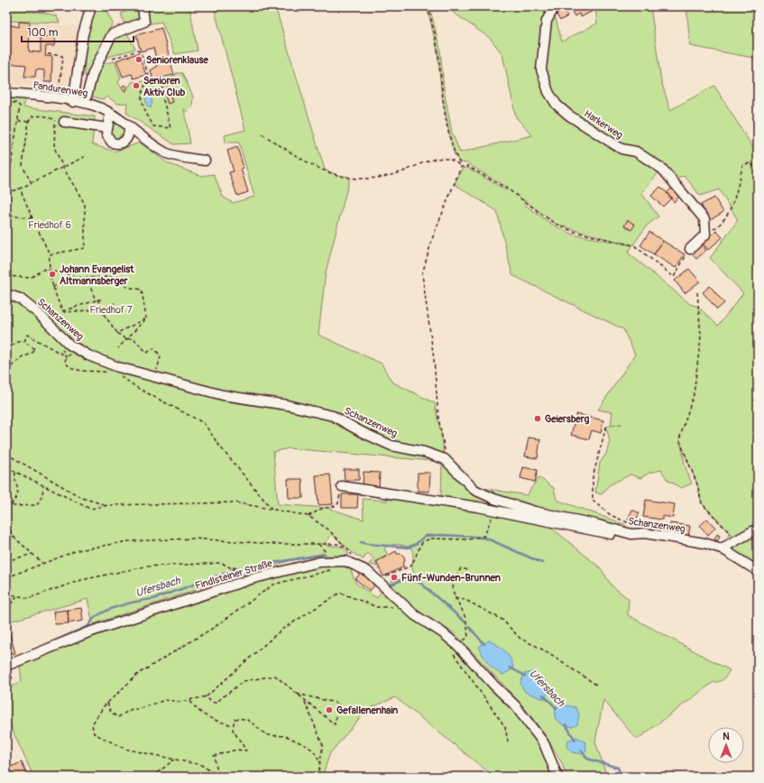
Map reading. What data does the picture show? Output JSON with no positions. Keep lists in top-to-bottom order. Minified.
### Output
{"streets":{"street":["Pandurenweg","Harkerweg","Schanzenweg","Findlsteiner Straße"]},"water":["Ufersbach"],"parks":["Friedhof 6","Friedhof 7"],"places":["Seniorenklause","Senioren Aktiv Club","Johann Evangelist Altmannsberger","Geiersberg","Fünf-Wunden-Brunnen","Gefallenenhain"],"scale_bar":"100 m","north":"top"}
